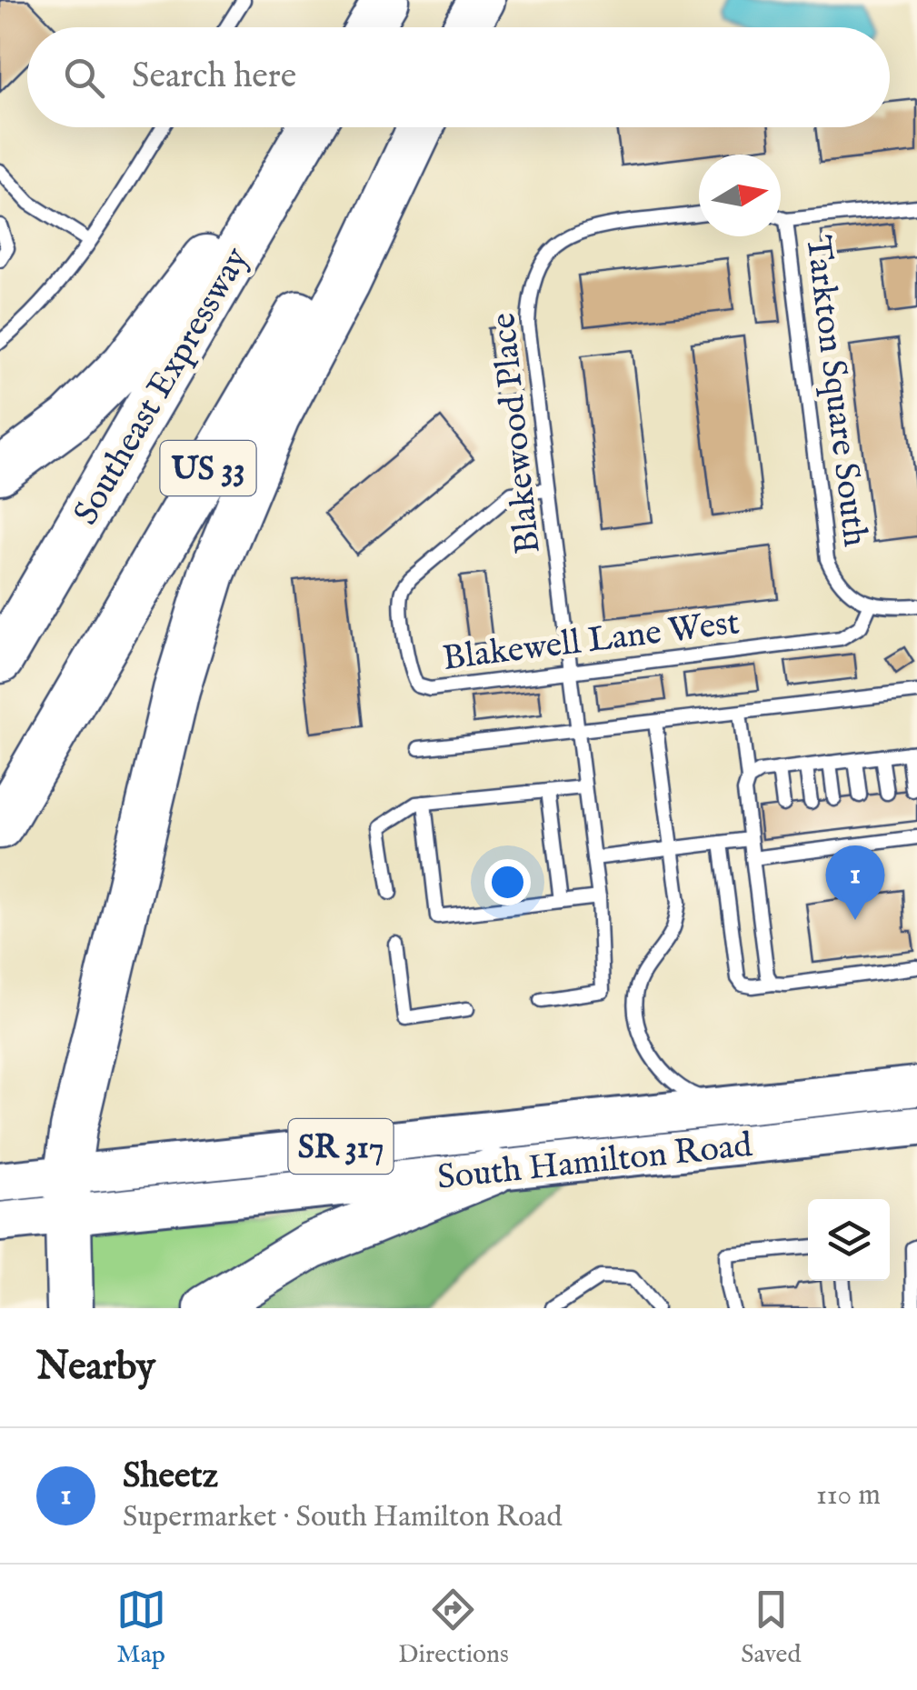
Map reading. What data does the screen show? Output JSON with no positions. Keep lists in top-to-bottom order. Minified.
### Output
{"streets":{"highway":["Southeast Expressway","US 33"],"main road":["SR 317","South Hamilton Road"],"lane":["Tarkton Square South","Blakewood Place","Blakewell Lane West"]},"crossings":[["Tarkton Square South","Blakewell Lane West"],["Blakewood Place","Blakewell Lane West"]],"north":"right","page":{"search":"Search here","pins":"1","heading":"Nearby","list":[{"mark":"1","name":"Sheetz","note":"Supermarket · South Hamilton Road","value":"110 m"}],"nav":["Map","Directions","Saved"]}}
